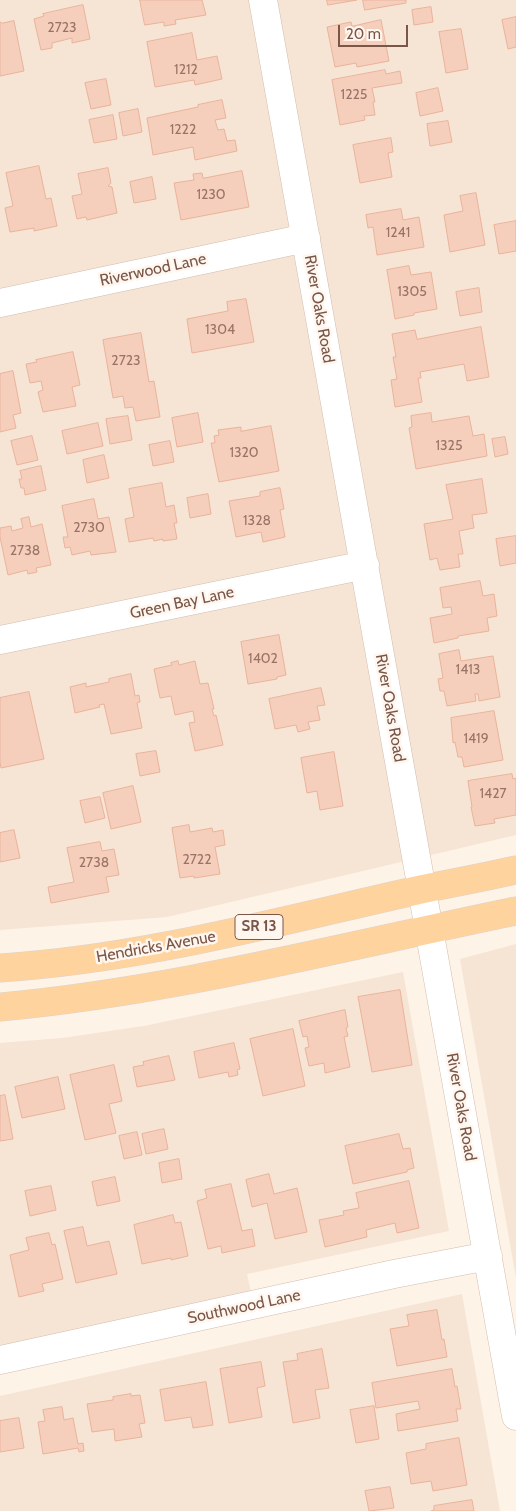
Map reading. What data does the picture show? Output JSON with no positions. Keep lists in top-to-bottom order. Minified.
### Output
{"streets":{"main road":["SR 13","Hendricks Avenue"],"street":["Riverwood Lane","River Oaks Road","Green Bay Lane","Southwood Lane"]},"crossings":[["Riverwood Lane","River Oaks Road"],["River Oaks Road","Green Bay Lane"],["River Oaks Road","SR 13"],["River Oaks Road","Hendricks Avenue"],["River Oaks Road","Southwood Lane"]],"house_numbers":["2723","1212","1225","1222","1230","1241","1305","1304","2723","1325","1320","1328","2730","2738","1402","1413","1419","1427","2722","2738"],"scale_bar":"20 m"}
